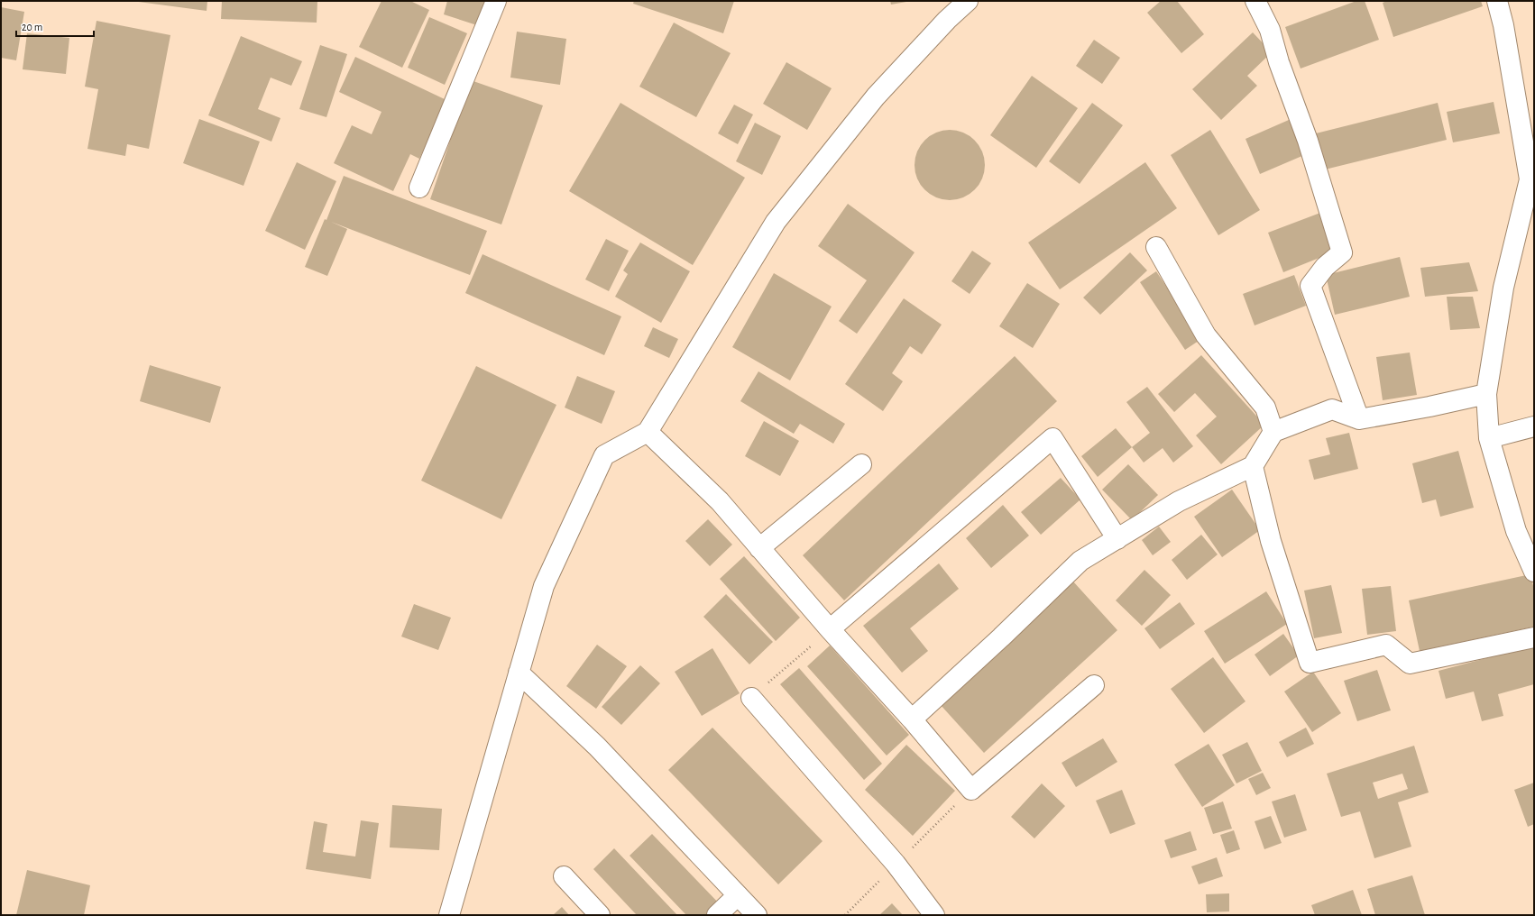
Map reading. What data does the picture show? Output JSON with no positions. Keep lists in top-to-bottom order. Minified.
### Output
{"scale_bar":"20 m"}
